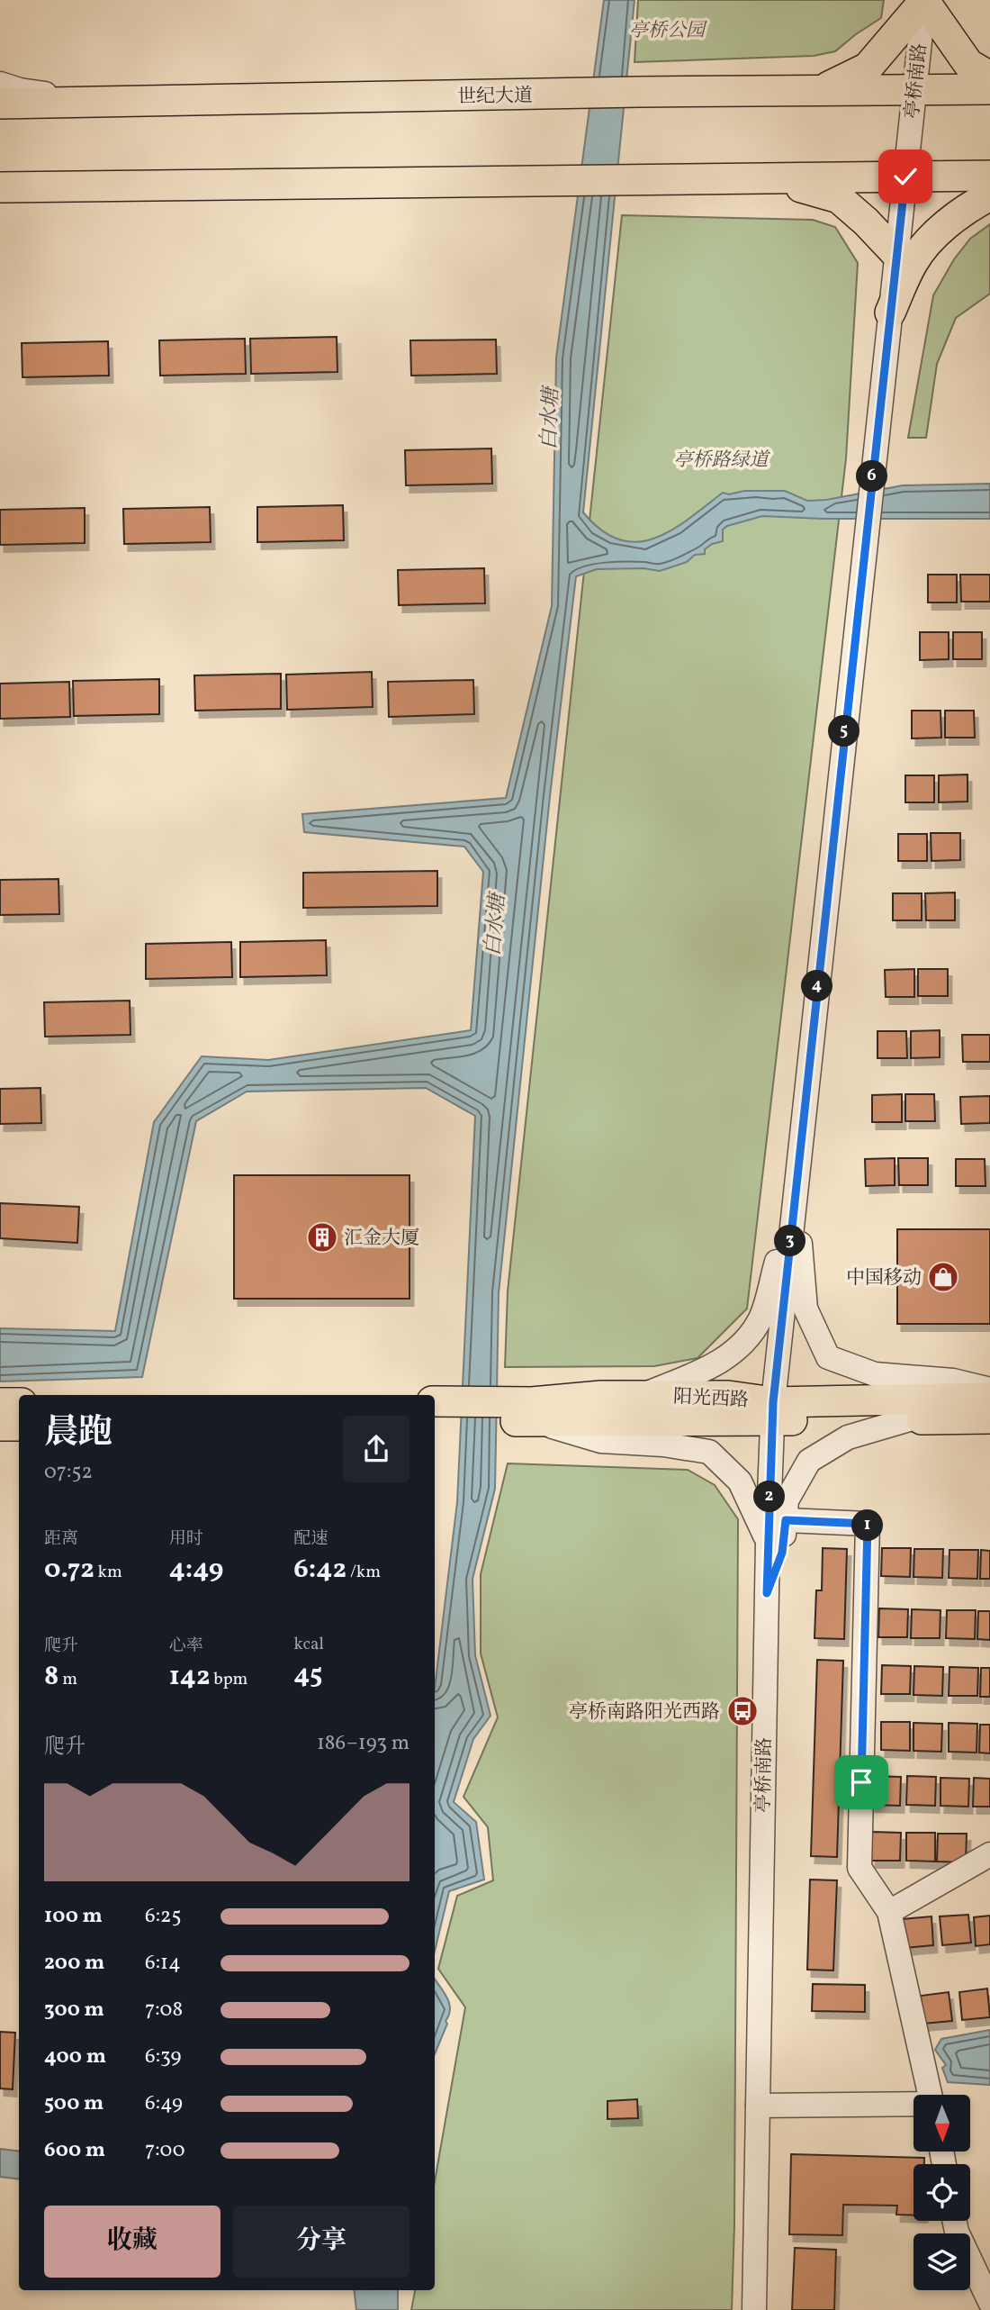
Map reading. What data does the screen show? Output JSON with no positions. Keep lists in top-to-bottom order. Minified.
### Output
{"streets":{"main road":["世纪大道","阳光西路"],"street":["亭桥南路"]},"crossings":[["亭桥南路","世纪大道"],["亭桥南路","阳光西路"]],"water":["白水塘"],"parks":["亭桥公园","亭桥路绿道"],"places":{"building":["汇金大厦"],"shop":["中国移动"],"bus stop":["亭桥南路阳光西路"]},"north":"bottom","page":{"pins":["6","5","4","3","2","1"],"heading":["晨跑","07:52"],"stats":[["距离","0.72 km"],["用时","4:49"],["配速","6:42 /km"],["爬升","8 m"],["心率","142 bpm"],["kcal","45"]],"chart":["爬升","186–193 m"],"list":[{"name":"100 m","note":"6:25"},{"name":"200 m","note":"6:14"},{"name":"300 m","note":"7:08"},{"name":"400 m","note":"6:39"},{"name":"500 m","note":"6:49"},{"name":"600 m","note":"7:00"}],"buttons":["收藏","分享"]}}
